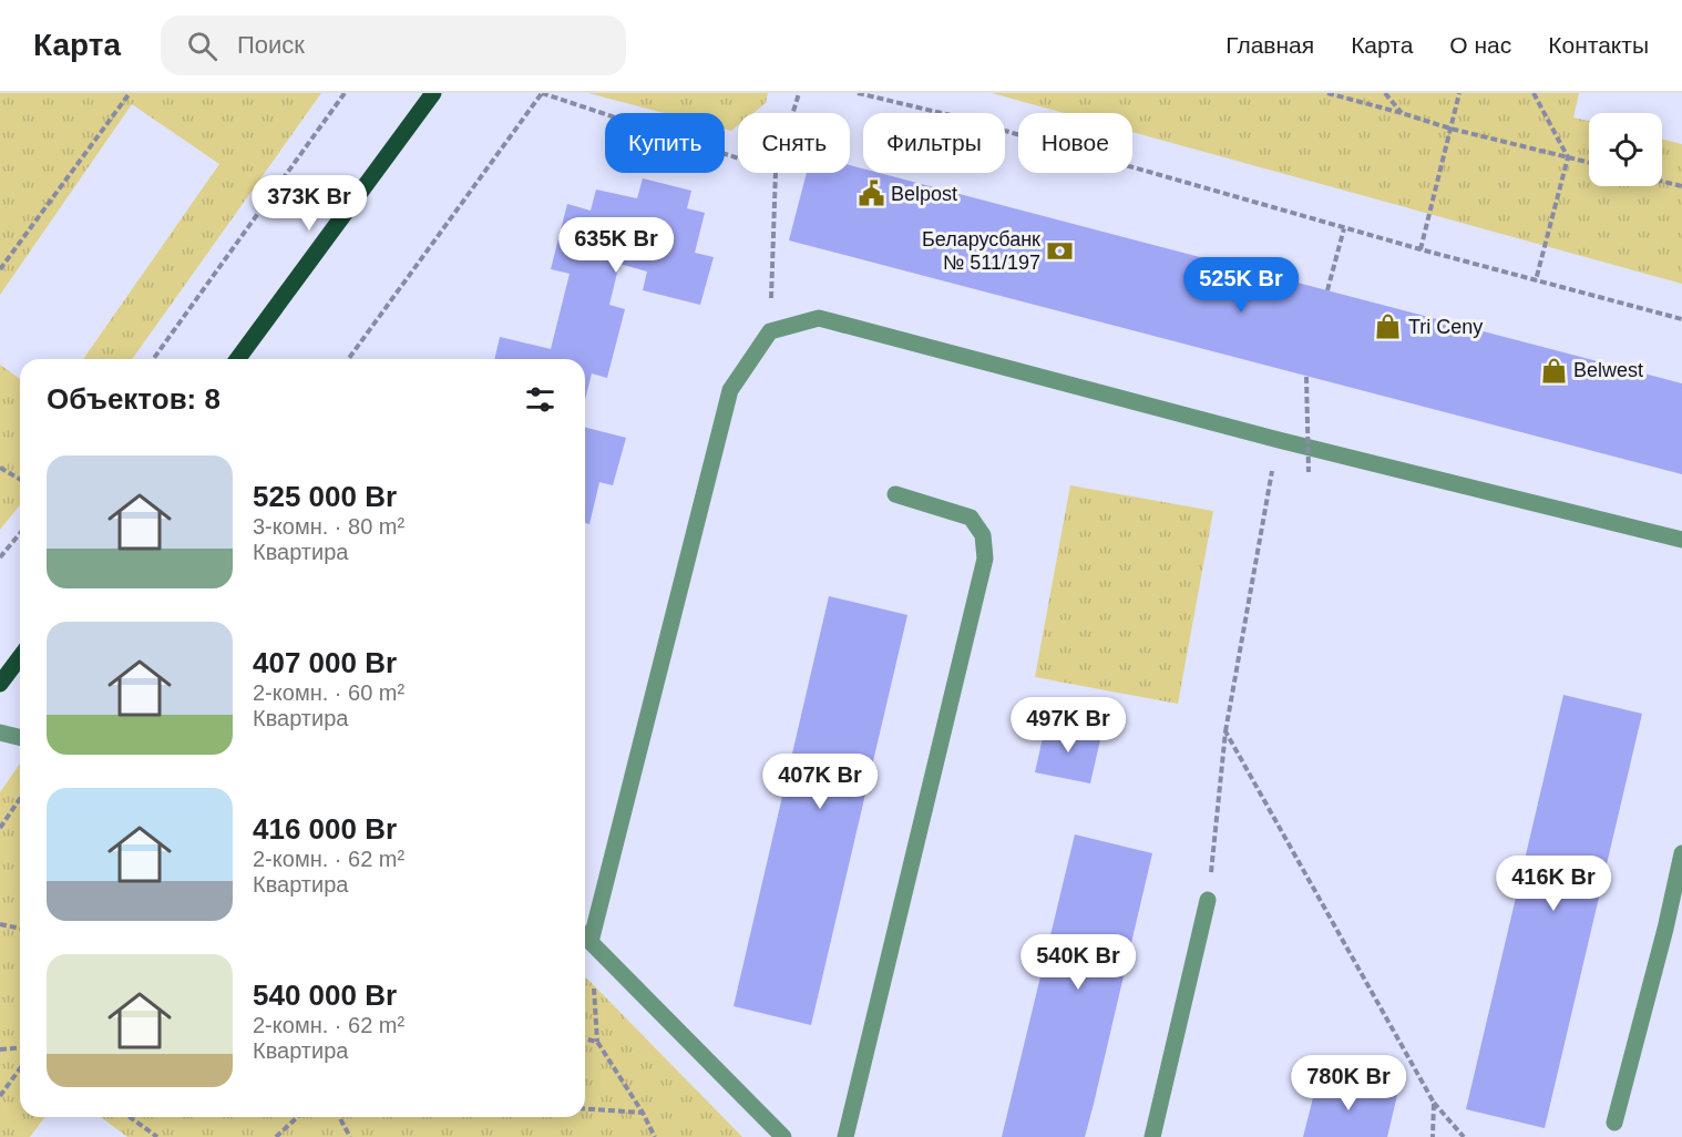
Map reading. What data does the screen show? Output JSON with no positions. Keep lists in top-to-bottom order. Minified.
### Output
{"places":{"public building":["Belpost"],"bank":["Беларусбанк № 511/197"],"shop":["Tri Ceny","Belwest"]},"page":{"header":"Карта","search":"Поиск","nav":["Главная","Карта","О нас","Контакты"],"chip":["Купить","Снять","Фильтры","Новое"],"price":["373K Br","635K Br","525K Br","497K Br","407K Br","416K Br","540K Br","780K Br"],"heading":"Объектов: 8","list":[{"name":"525 000 Br","note":"3-комн. · 80 m² · Квартира"},{"name":"407 000 Br","note":"2-комн. · 60 m² · Квартира"},{"name":"416 000 Br","note":"2-комн. · 62 m² · Квартира"},{"name":"540 000 Br","note":"2-комн. · 62 m² · Квартира"}]}}
